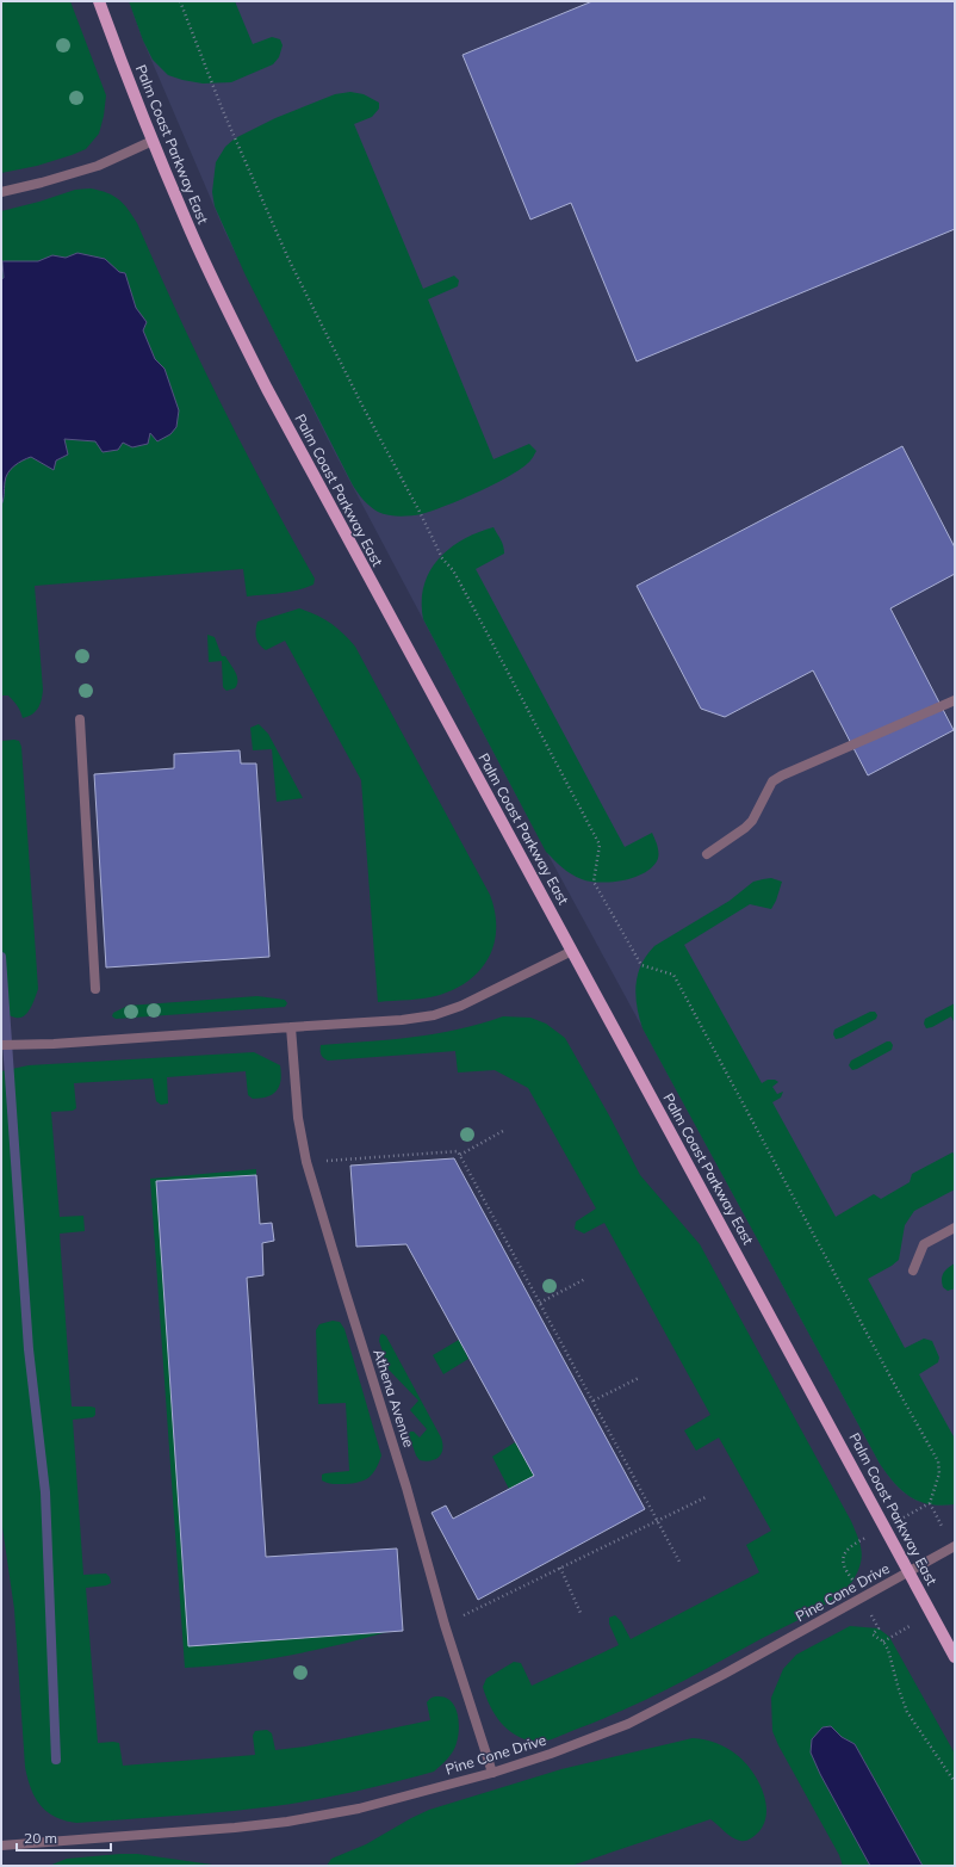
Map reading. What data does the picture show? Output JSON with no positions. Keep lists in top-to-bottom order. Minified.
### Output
{"streets":{"main road":["Palm Coast Parkway East"],"street":["Athena Avenue","Pine Cone Drive"]},"crossings":[["Palm Coast Parkway East","Pine Cone Drive"],["Athena Avenue","Pine Cone Drive"]],"scale_bar":"20 m"}
